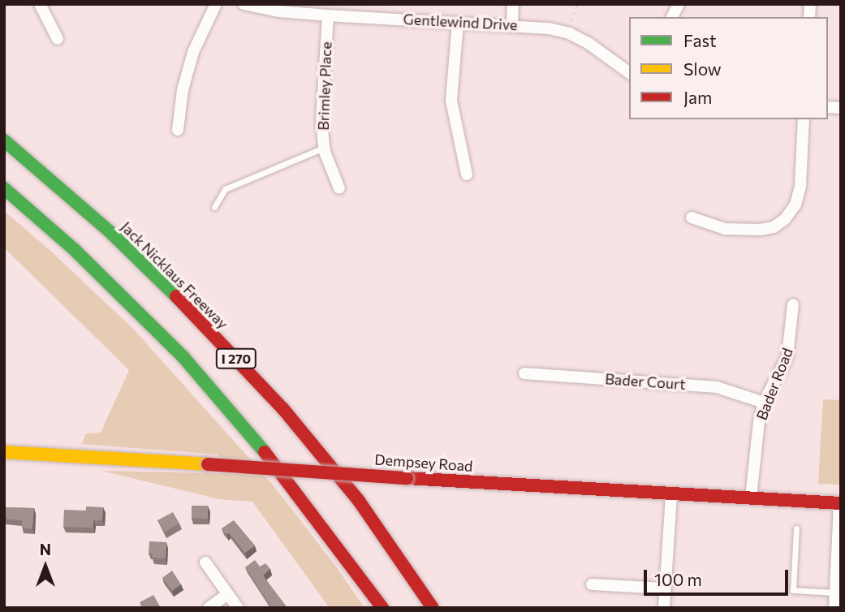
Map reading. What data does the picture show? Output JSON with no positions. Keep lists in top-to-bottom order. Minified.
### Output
{"streets":{"main road":["Jack Nicklaus Freeway","I 270","Dempsey Road"],"street":["Gentlewind Drive","Brimley Place","Bader Court","Bader Road"]},"crossings":[["Gentlewind Drive","Brimley Place"],["Bader Court","Bader Road"],["Bader Road","Dempsey Road"]],"legend":["Fast","Slow","Jam"],"scale_bar":"100 m","north":"top"}
